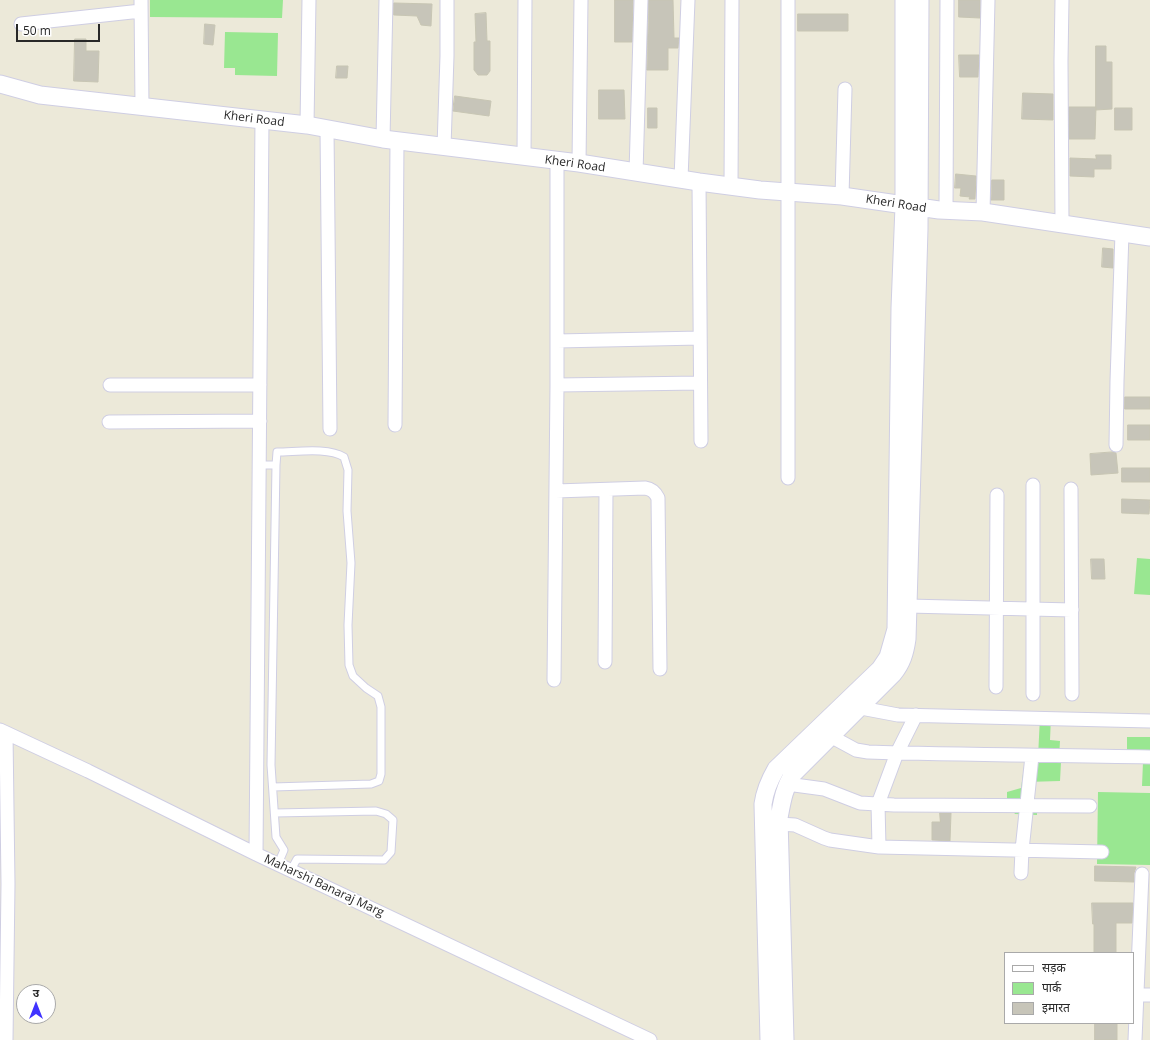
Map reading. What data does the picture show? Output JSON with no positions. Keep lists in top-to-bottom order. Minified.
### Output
{"streets":{"street":["Kheri Road","Maharshi Banaraj Marg"]},"legend":["सड़क","पार्क","इमारत"],"scale_bar":"50 m","north":"top"}
